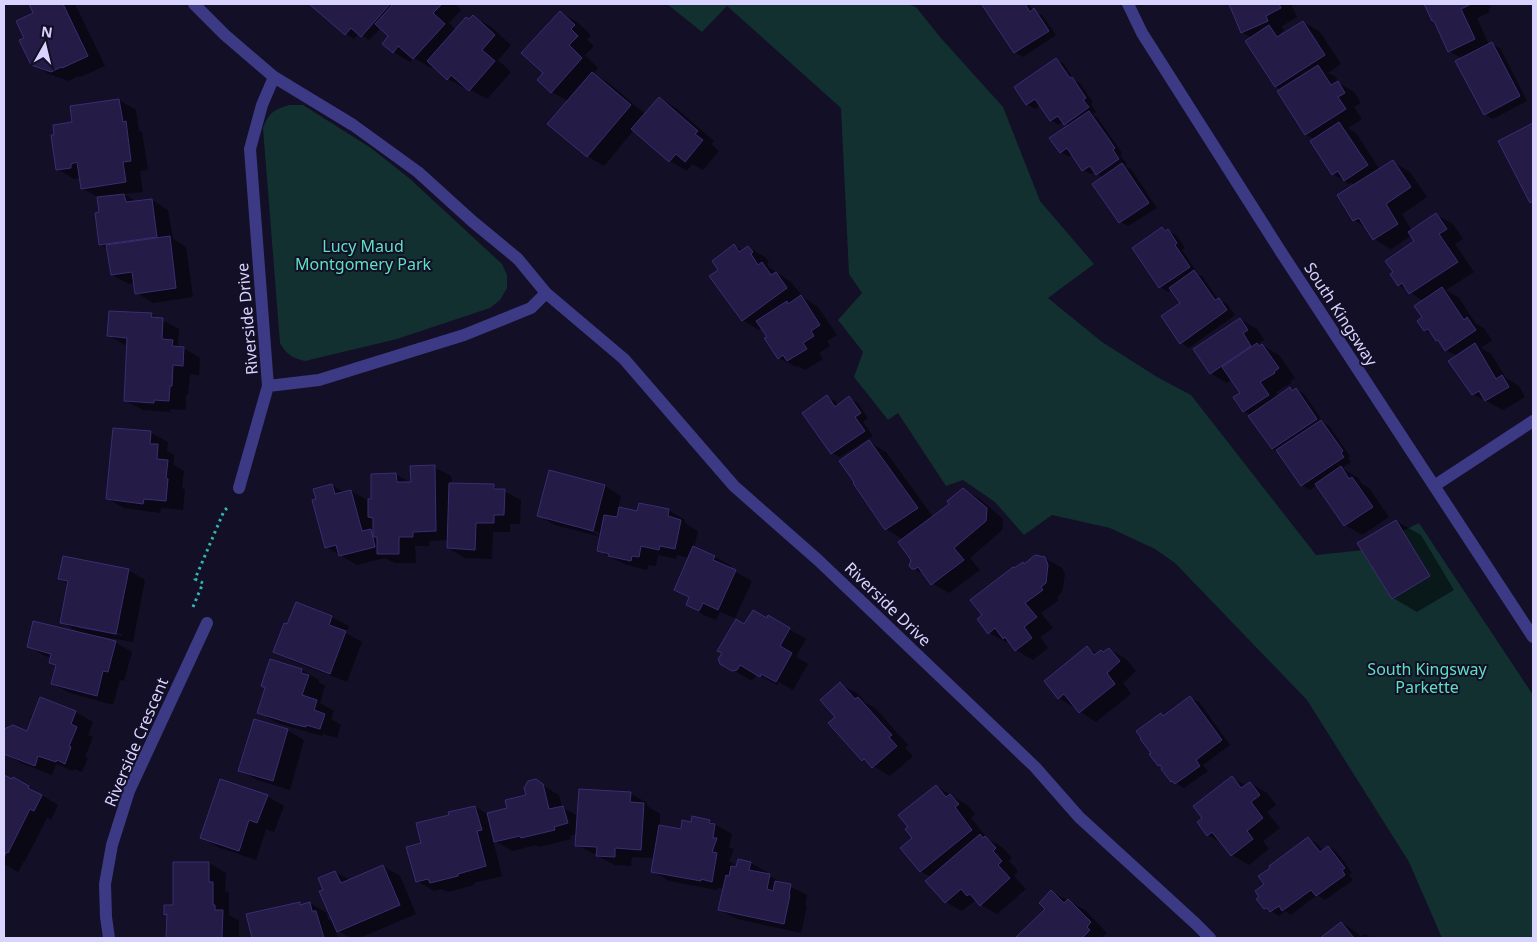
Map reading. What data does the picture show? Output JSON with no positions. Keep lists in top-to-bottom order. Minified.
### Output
{"streets":{"street":["South Kingsway","Riverside Drive","Riverside Crescent"]},"parks":["Lucy Maud Montgomery Park","South Kingsway Parkette"],"north":"top"}
